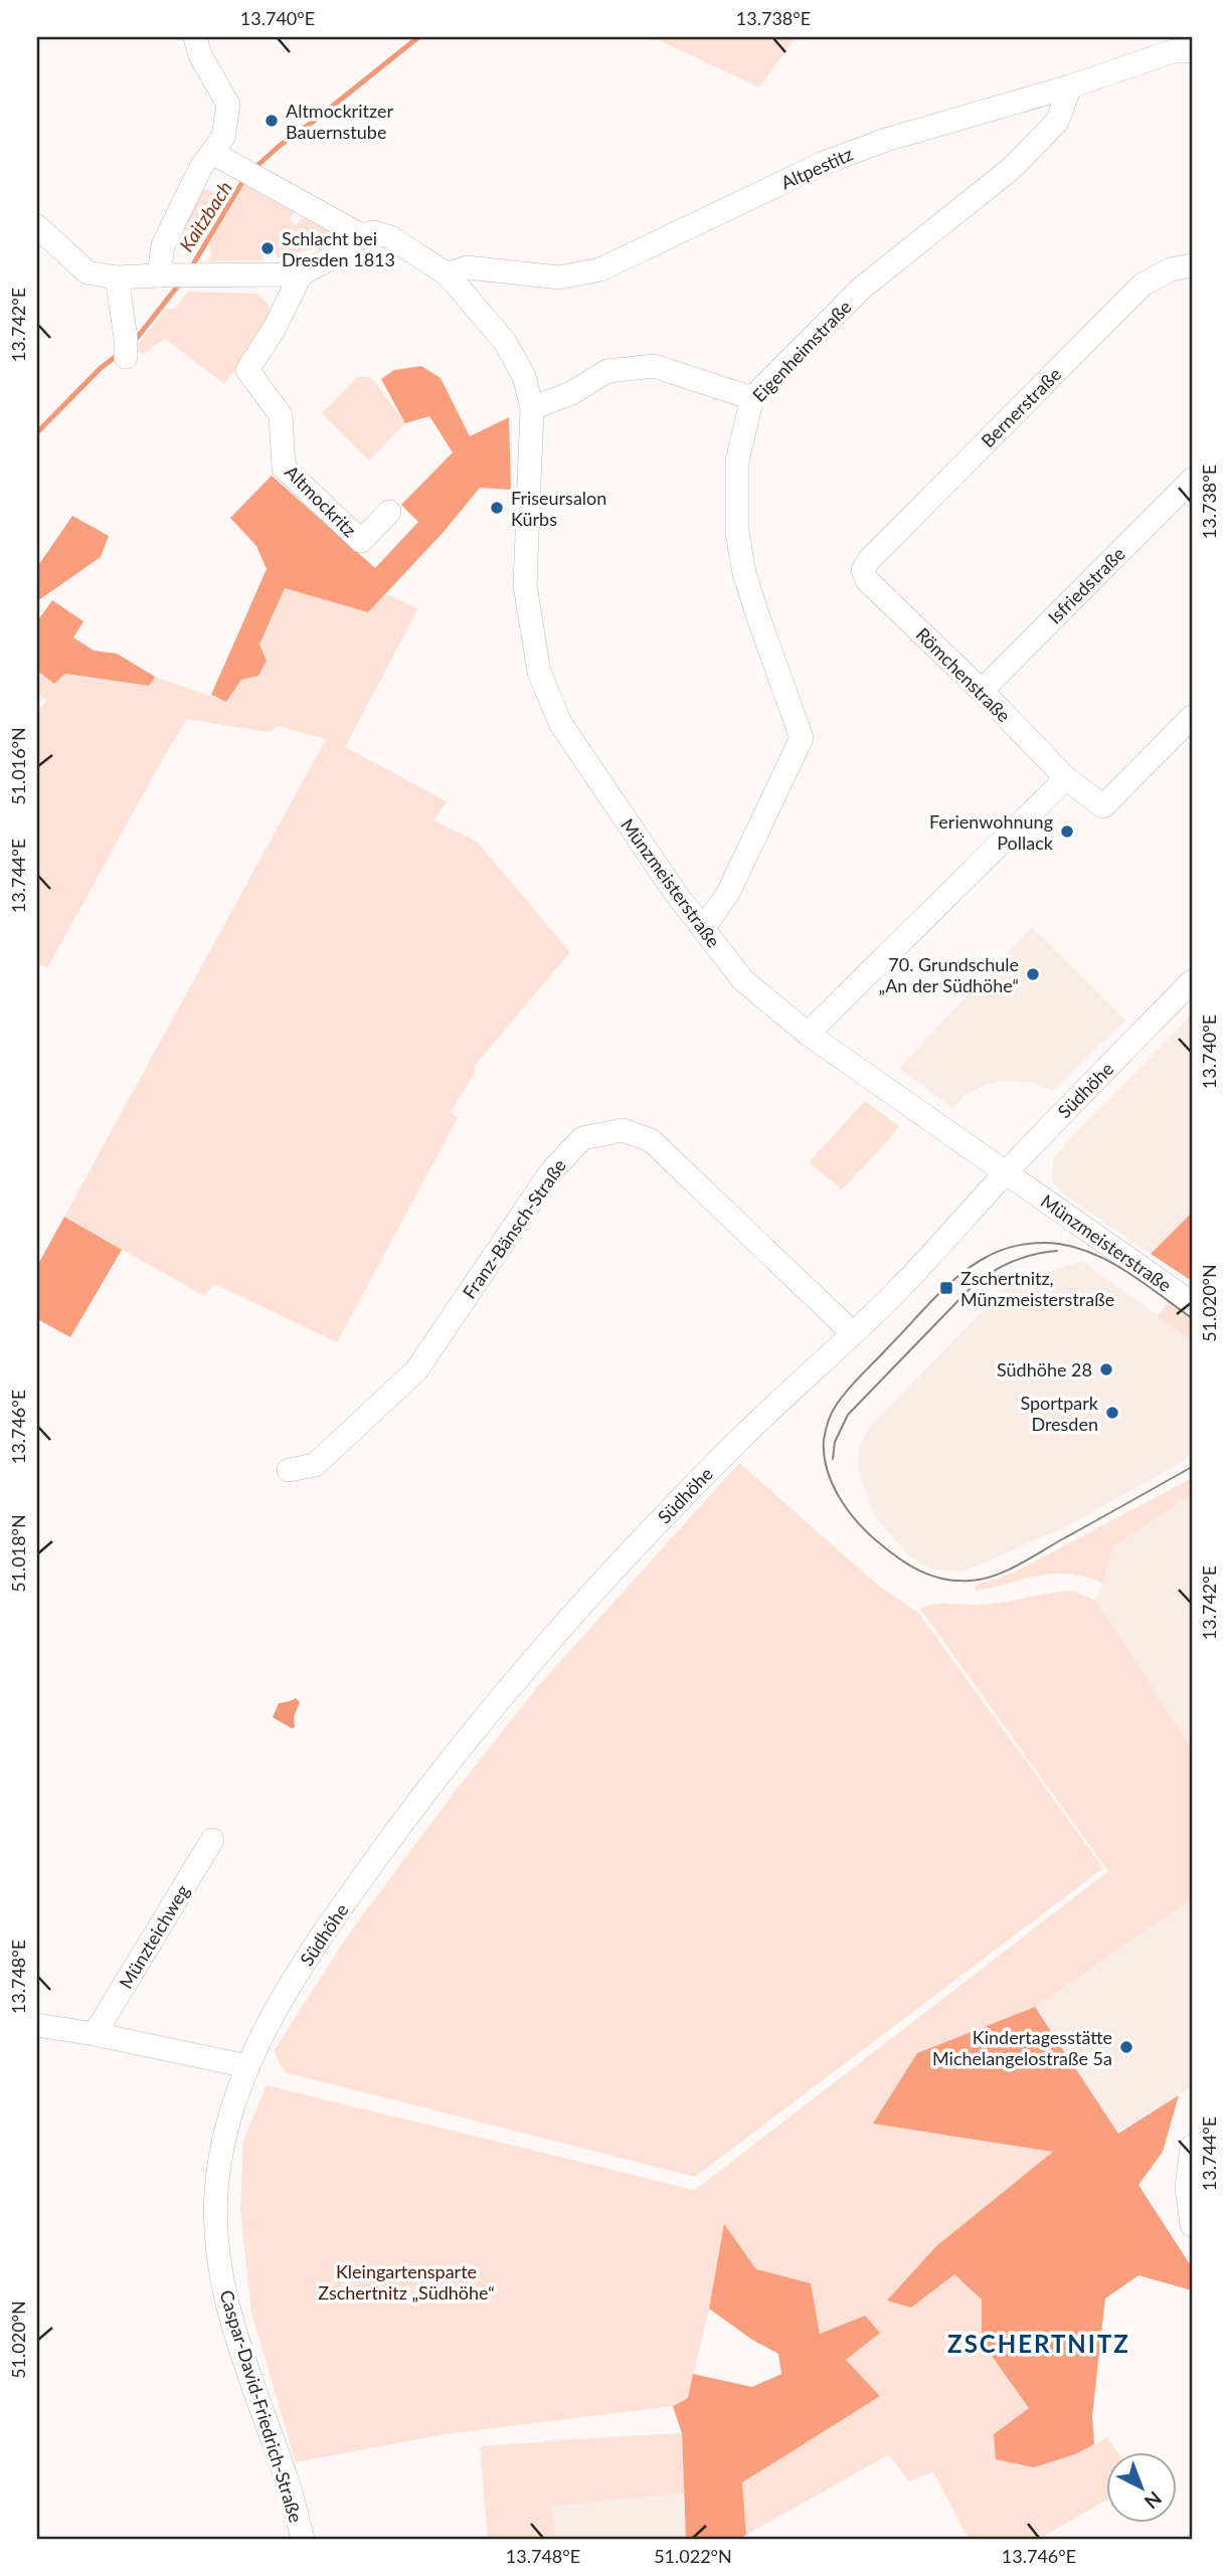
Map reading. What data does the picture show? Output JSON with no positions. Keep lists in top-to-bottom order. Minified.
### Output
{"streets":{"street":["Altpestitz","Eigenheimstraße","Bernerstraße","Altmockritz","Isfriedstraße","Römchenstraße","Münzmeisterstraße","Südhöhe","Franz-Bänsch-Straße","Münzteichweg","Caspar-David-Friedrich-Straße"]},"crossings":[["Altpestitz","Eigenheimstraße"],["Altpestitz","Münzmeisterstraße"],["Eigenheimstraße","Münzmeisterstraße"],["Bernerstraße","Römchenstraße"],["Isfriedstraße","Römchenstraße"],["Münzmeisterstraße","Südhöhe"],["Südhöhe","Franz-Bänsch-Straße"],["Südhöhe","Caspar-David-Friedrich-Straße"]],"districts":["ZSCHERTNITZ"],"water":["Kaitzbach"],"parks":["Kleingartensparte Zschertnitz „Südhöhe“"],"places":{"other":["Altmockritzer Bauernstube","Schlacht bei Dresden 1813","Friseursalon Kürbs","Ferienwohnung Pollack","70. Grundschule „An der Südhöhe“","Südhöhe 28","Sportpark Dresden","Kindertagesstätte Michelangelostraße 5a"],"transit":["Zschertnitz, Münzmeisterstraße"]},"north":"bottom right","coordinates":["13.740°E","13.738°E","13.742°E","51.016°N","13.744°E","51.020°N","13.746°E","51.018°N","13.748°E","51.022°N"]}
